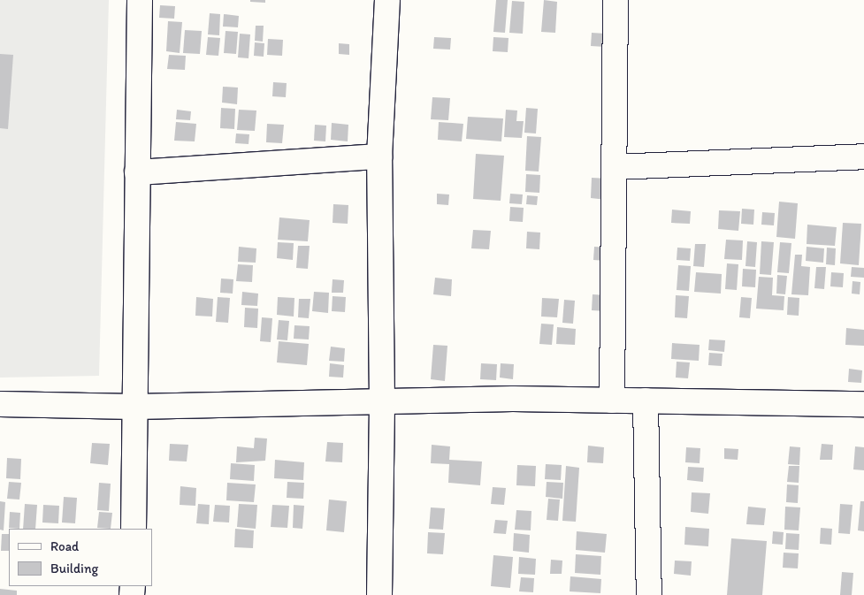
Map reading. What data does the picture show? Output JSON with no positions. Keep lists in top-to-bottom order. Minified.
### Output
{"legend":["Road","Building"]}
